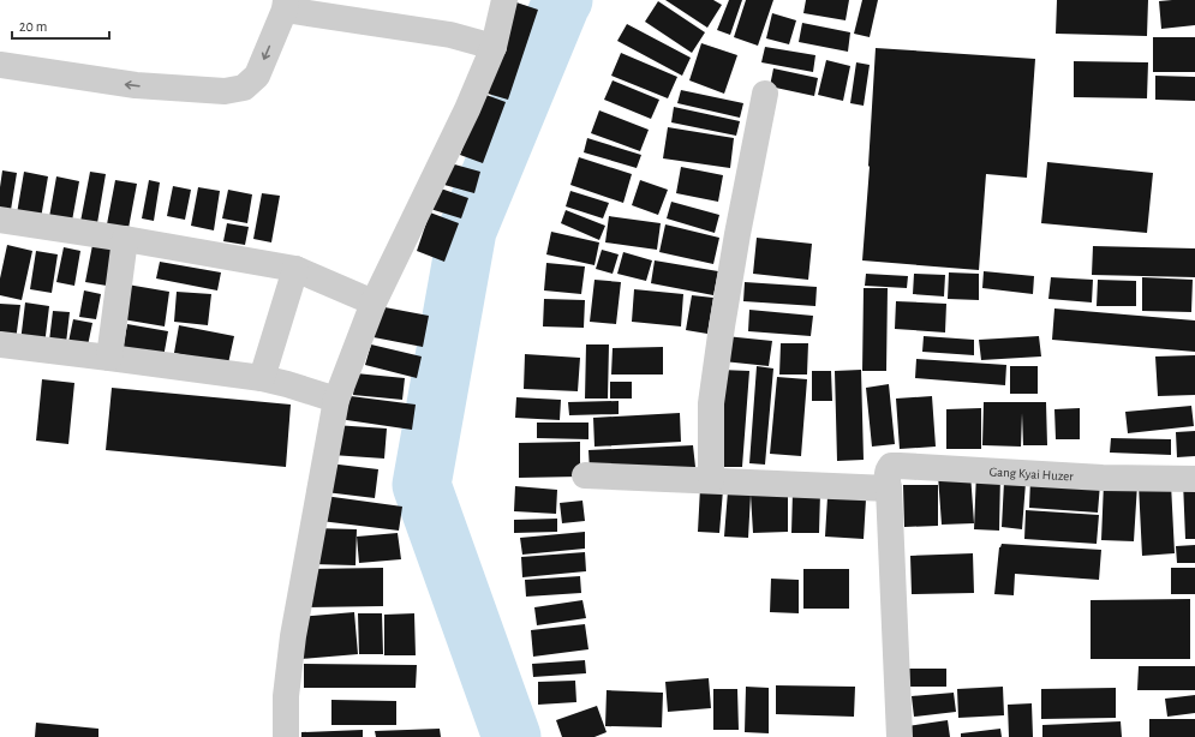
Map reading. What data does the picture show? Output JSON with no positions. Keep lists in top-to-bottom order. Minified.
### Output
{"streets":{"street":["Gang Kyai Huzer"]},"scale_bar":"20 m"}
